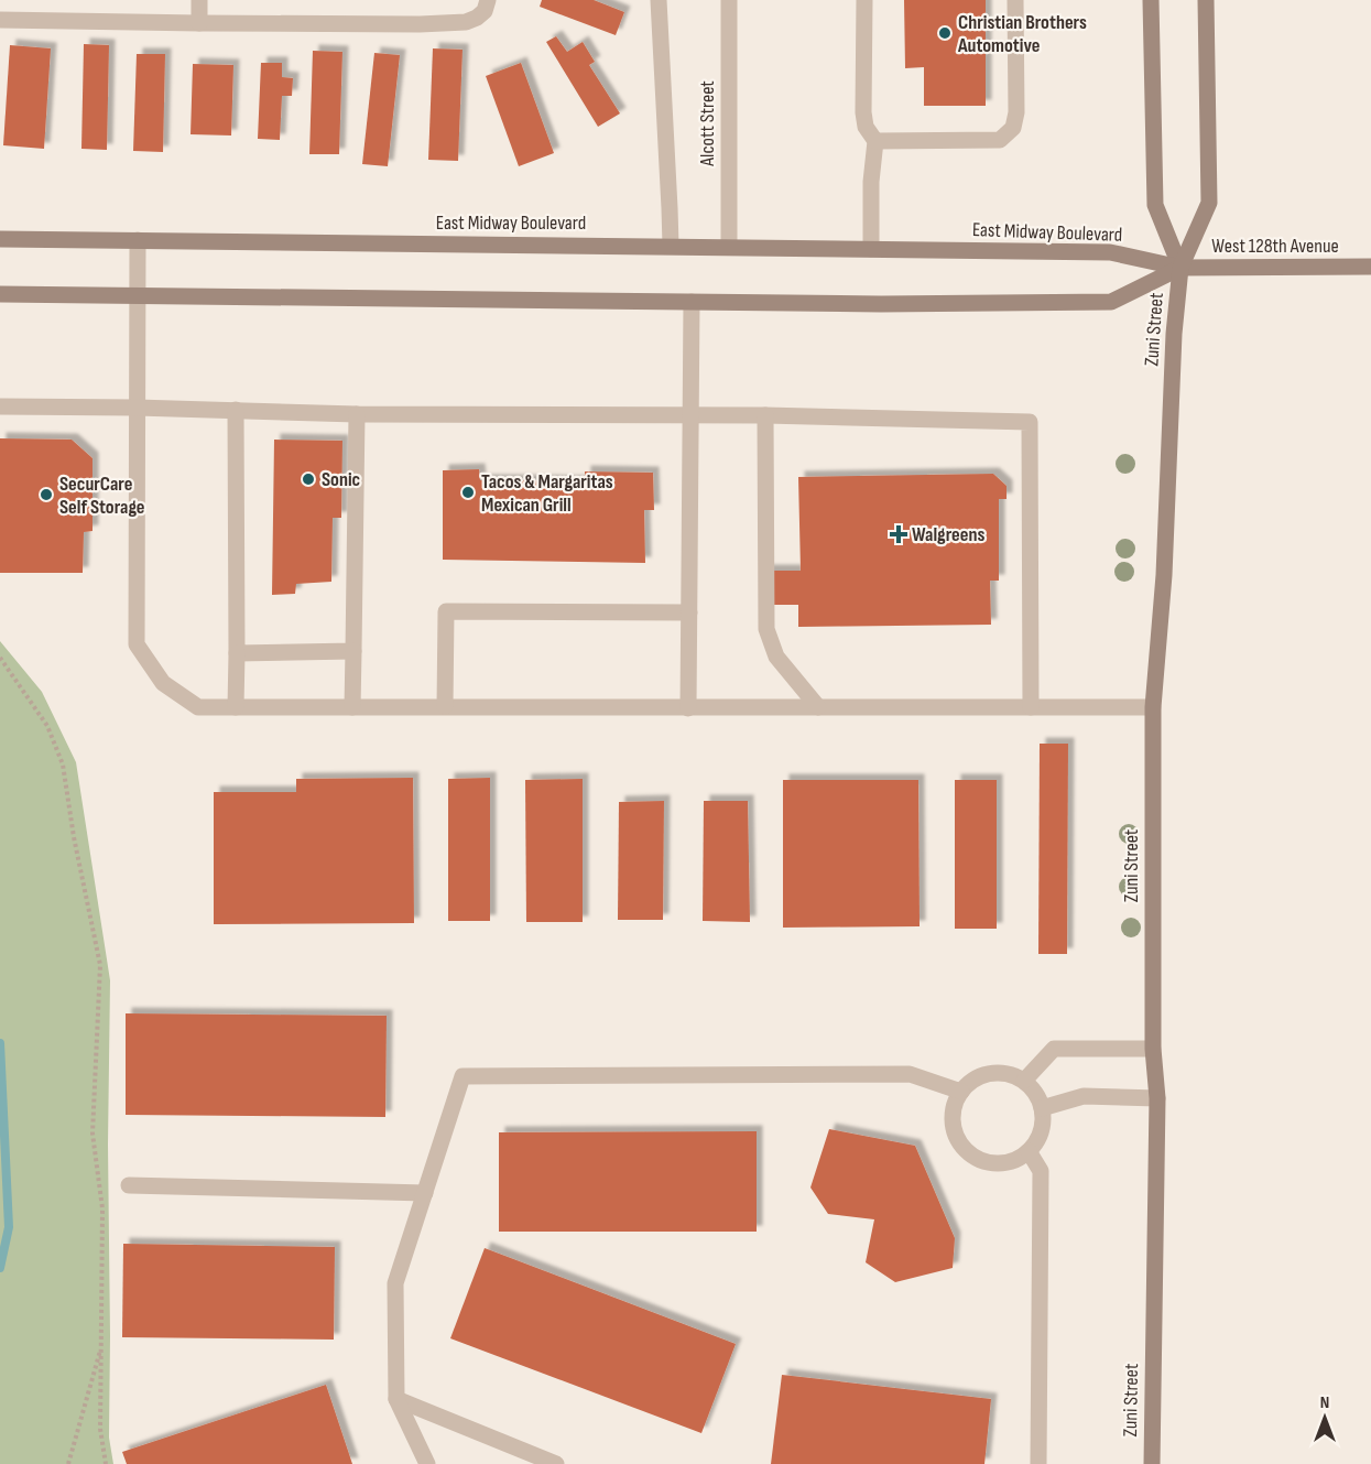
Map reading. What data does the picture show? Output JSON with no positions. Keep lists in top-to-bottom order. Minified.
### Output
{"streets":{"main road":["East Midway Boulevard","West 128th Avenue","Zuni Street"],"street":["Alcott Street"]},"crossings":[["Alcott Street","East Midway Boulevard"],["East Midway Boulevard","West 128th Avenue"],["East Midway Boulevard","Zuni Street"],["West 128th Avenue","Zuni Street"]],"places":{"other":["Christian Brothers Automotive","Sonic","Tacos & Margaritas Mexican Grill","SecurCare Self Storage"],"health":["Walgreens"]},"north":"top"}
